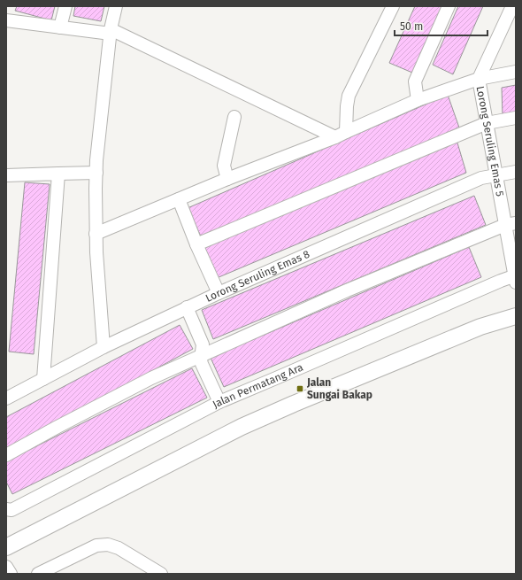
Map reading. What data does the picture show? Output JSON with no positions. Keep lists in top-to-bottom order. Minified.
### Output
{"streets":{"street":["Lorong Seruling Emas 5","Lorong Seruling Emas 8","Jalan Permatang Ara"]},"crossings":[["Lorong Seruling Emas 5","Lorong Seruling Emas 8"],["Lorong Seruling Emas 5","Jalan Permatang Ara"]],"places":{"transit":["Jalan Sungai Bakap"]},"scale_bar":"50 m"}
